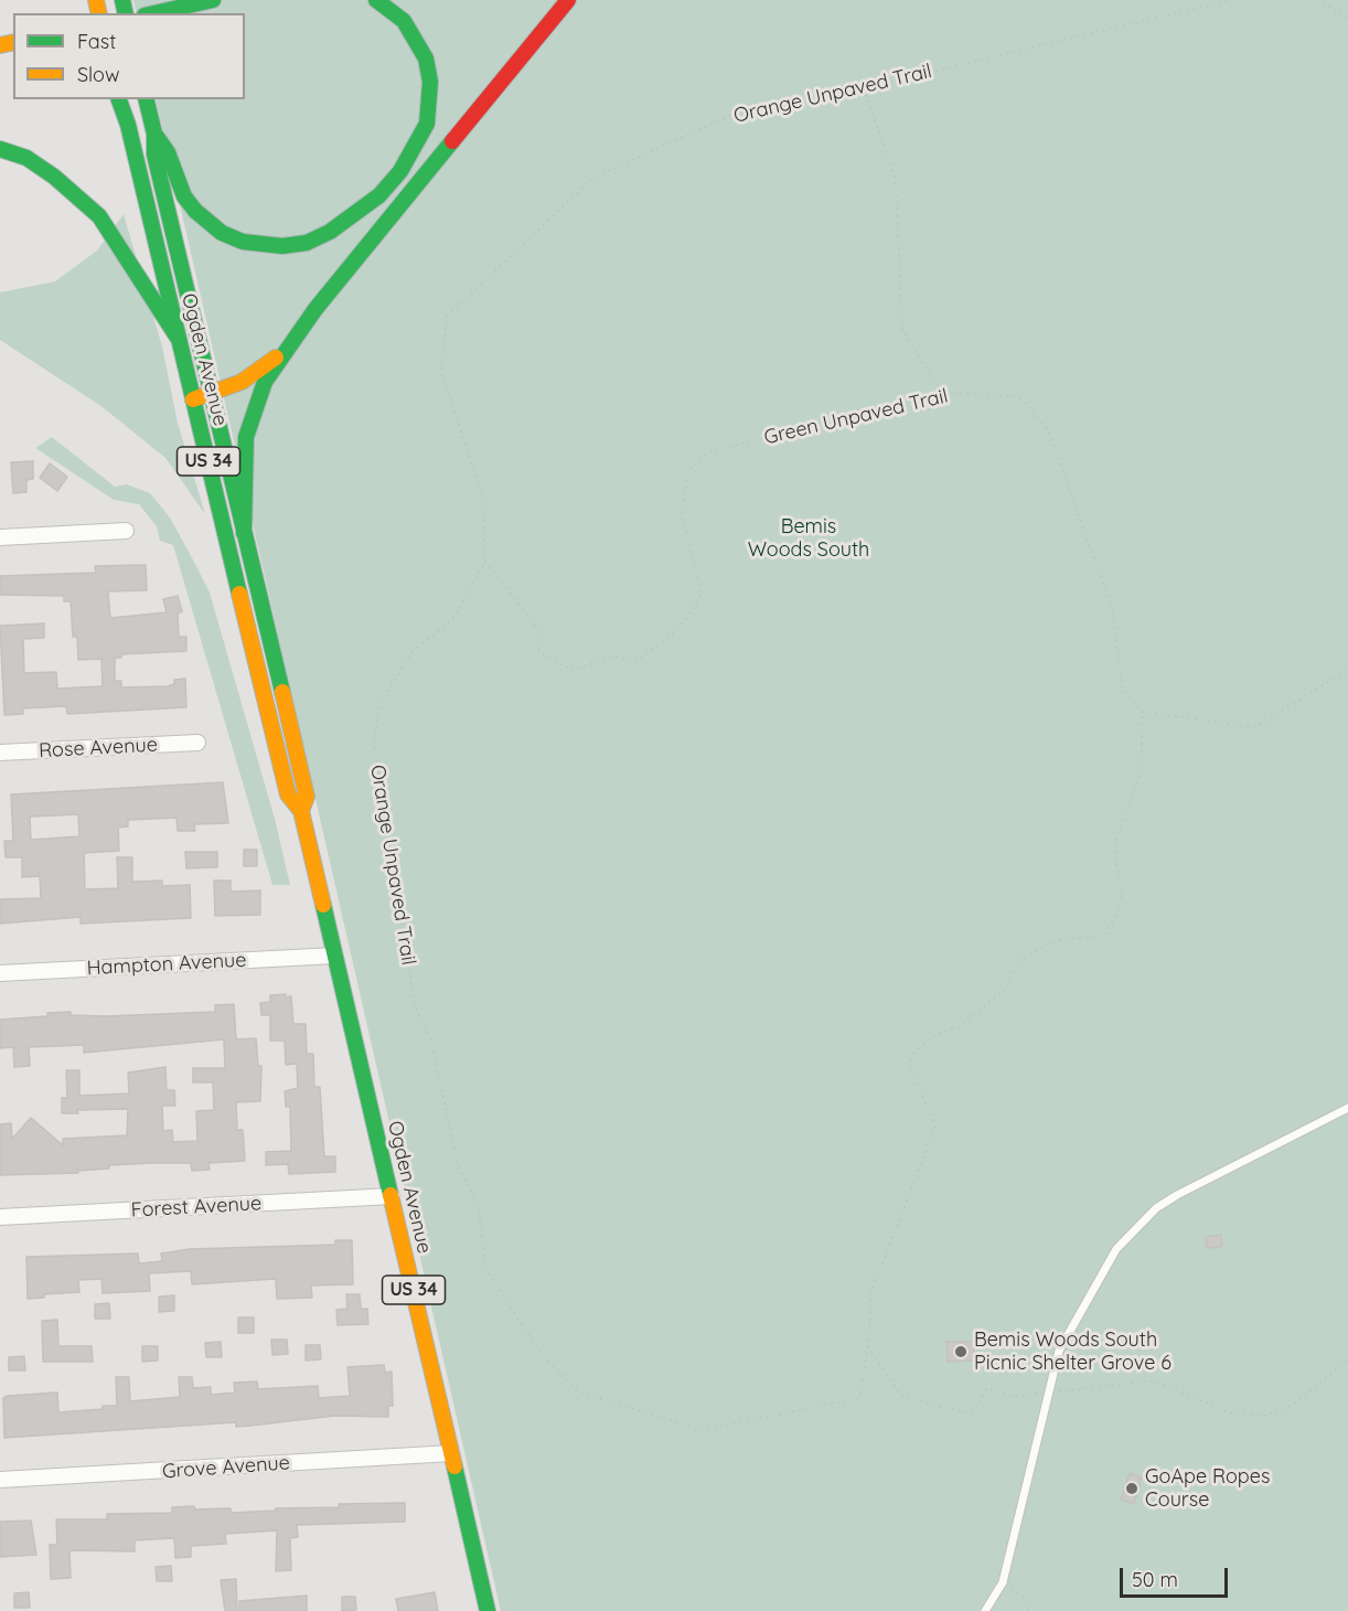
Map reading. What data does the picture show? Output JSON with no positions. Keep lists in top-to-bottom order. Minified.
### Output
{"streets":{"main road":["Ogden Avenue","US 34"],"street":["Rose Avenue","Hampton Avenue","Forest Avenue","Grove Avenue"],"path":["Orange Unpaved Trail","Green Unpaved Trail"]},"crossings":[["Orange Unpaved Trail","Green Unpaved Trail"],["Ogden Avenue","Hampton Avenue"],["Ogden Avenue","Forest Avenue"],["Ogden Avenue","Grove Avenue"]],"parks":["Bemis Woods South"],"places":["Bemis Woods South Picnic Shelter Grove 6","GoApe Ropes Course"],"legend":["Fast","Slow"],"scale_bar":"50 m"}
